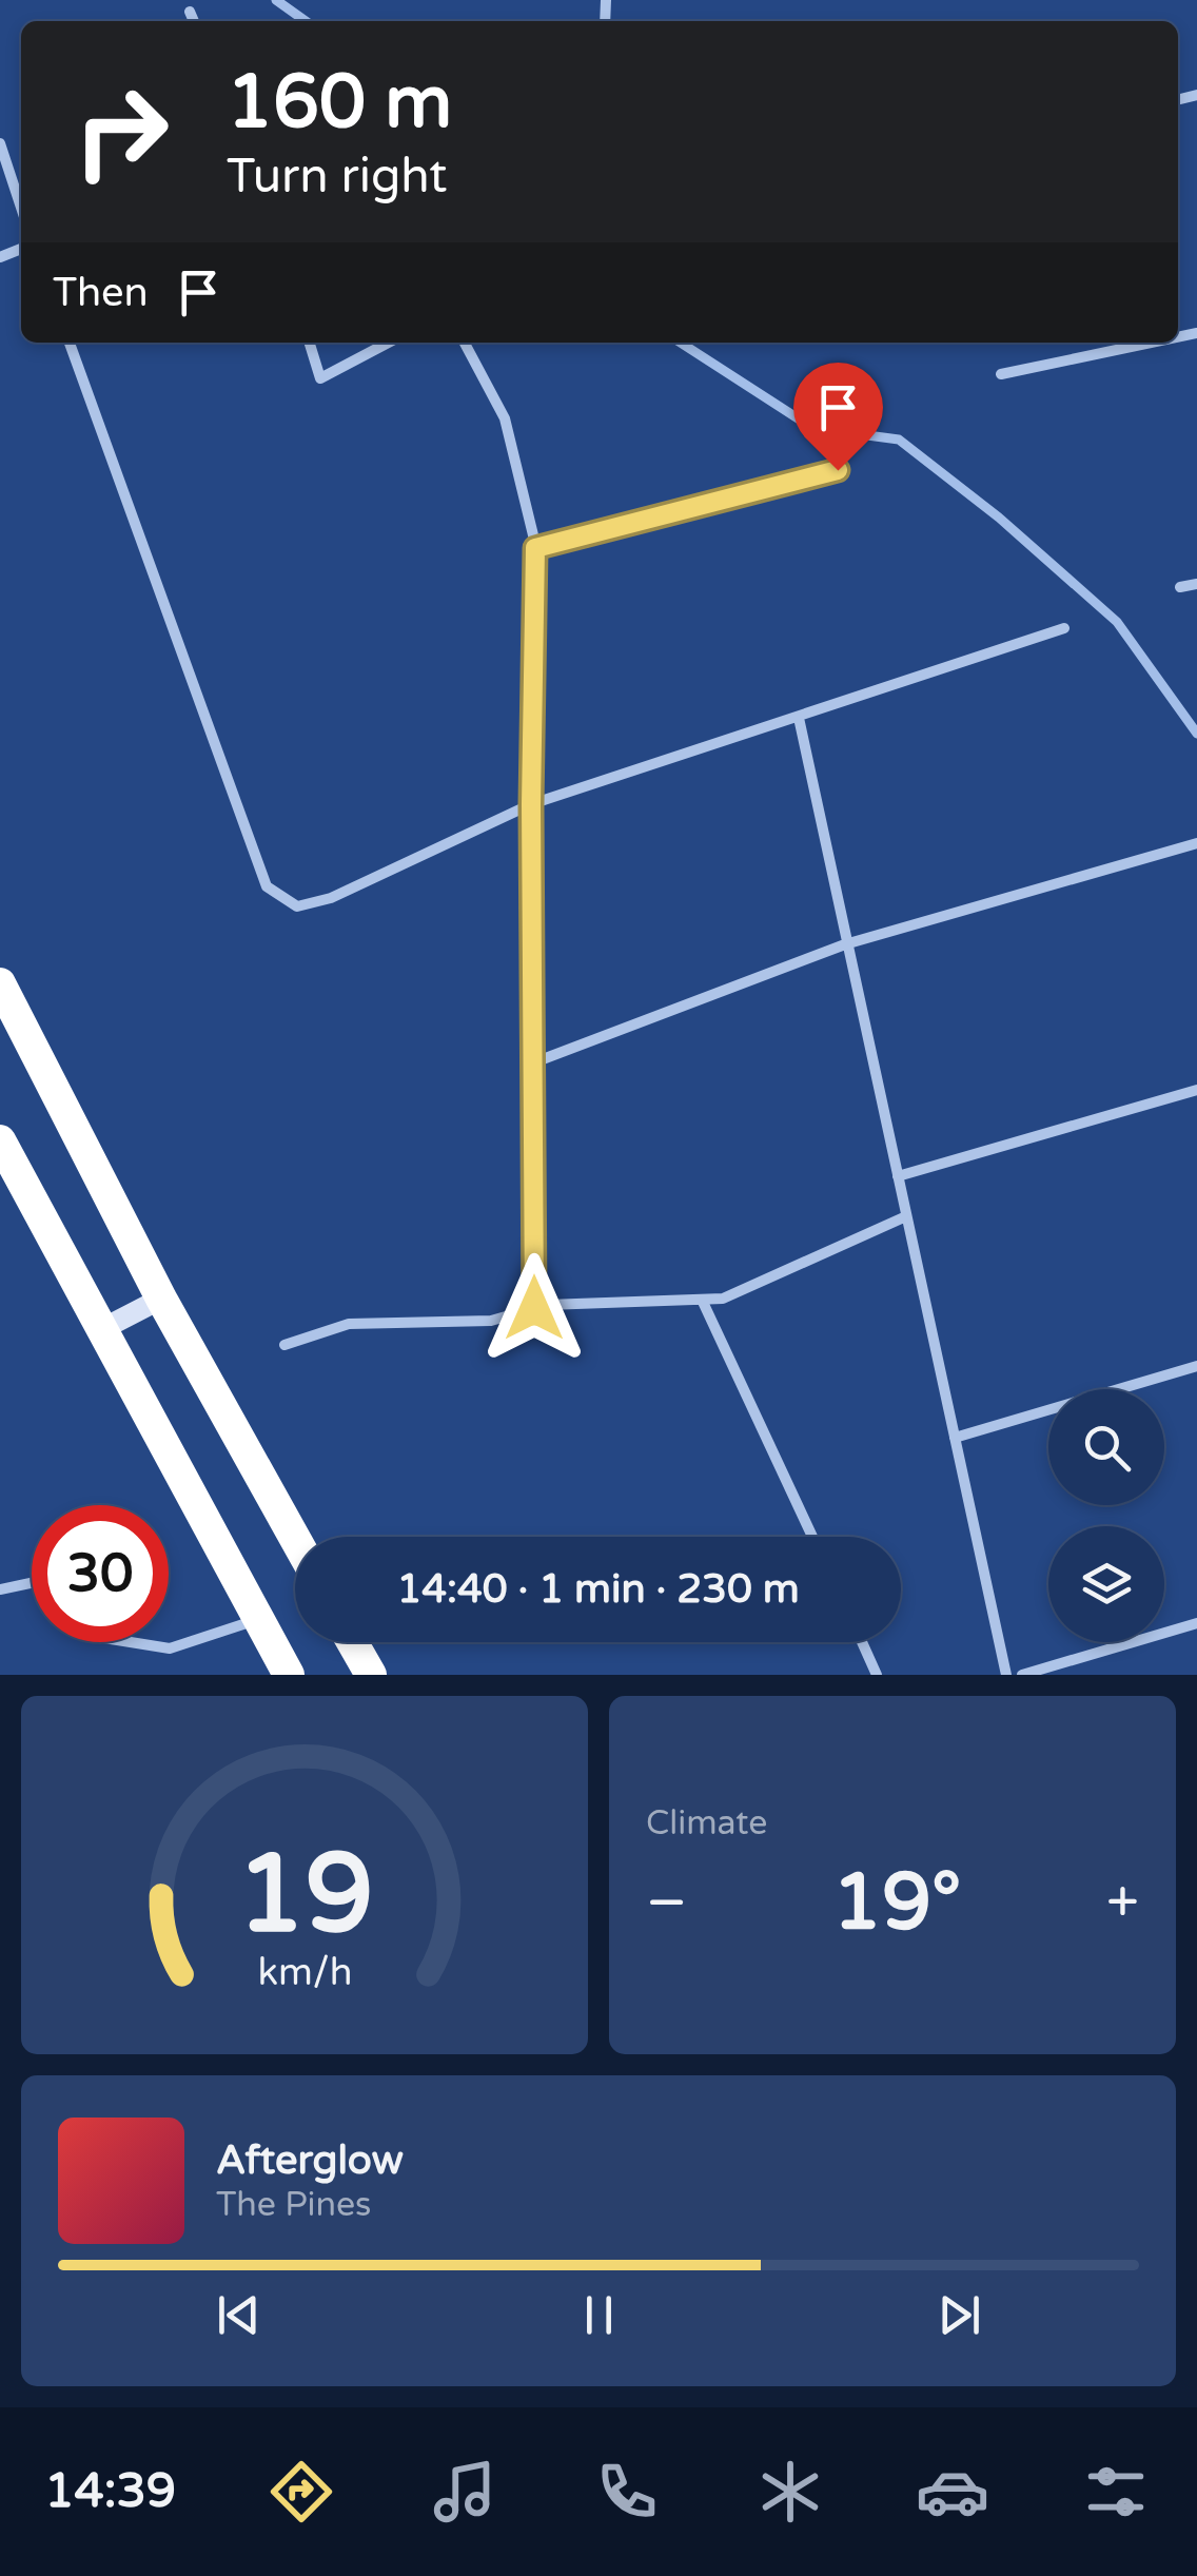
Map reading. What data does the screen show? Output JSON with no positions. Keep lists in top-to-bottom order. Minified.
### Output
{"page":{"turn":["160 m","Turn right"],"then":"Then","limit":"30","trip":"14:40 · 1 min · 230 m","tile":"Climate","heat":["−","19°","+"],"song":["Afterglow","The Pines"],"tabs":"14:39","gauge":["19","km/h"]}}
